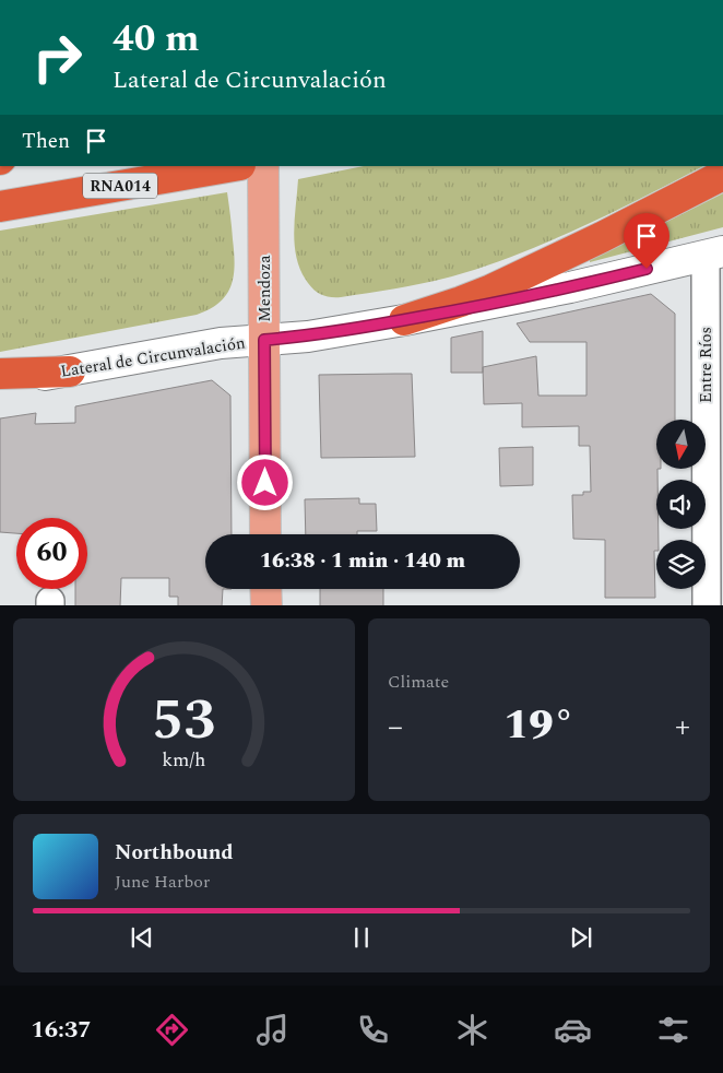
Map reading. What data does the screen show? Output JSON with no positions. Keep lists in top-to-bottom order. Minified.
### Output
{"streets":{"highway":["RNA014"],"main road":["Mendoza"],"street":["Lateral de Circunvalación","Entre Ríos"]},"crossings":[["Mendoza","Lateral de Circunvalación"],["Lateral de Circunvalación","Entre Ríos"]],"north":"bottom","page":{"turn":["40 m","Lateral de Circunvalación"],"then":"Then","limit":"60","trip":"16:38 · 1 min · 140 m","tile":"Climate","heat":["−","19°","+"],"song":["Northbound","June Harbor"],"tabs":"16:37","gauge":["53","km/h"]}}
